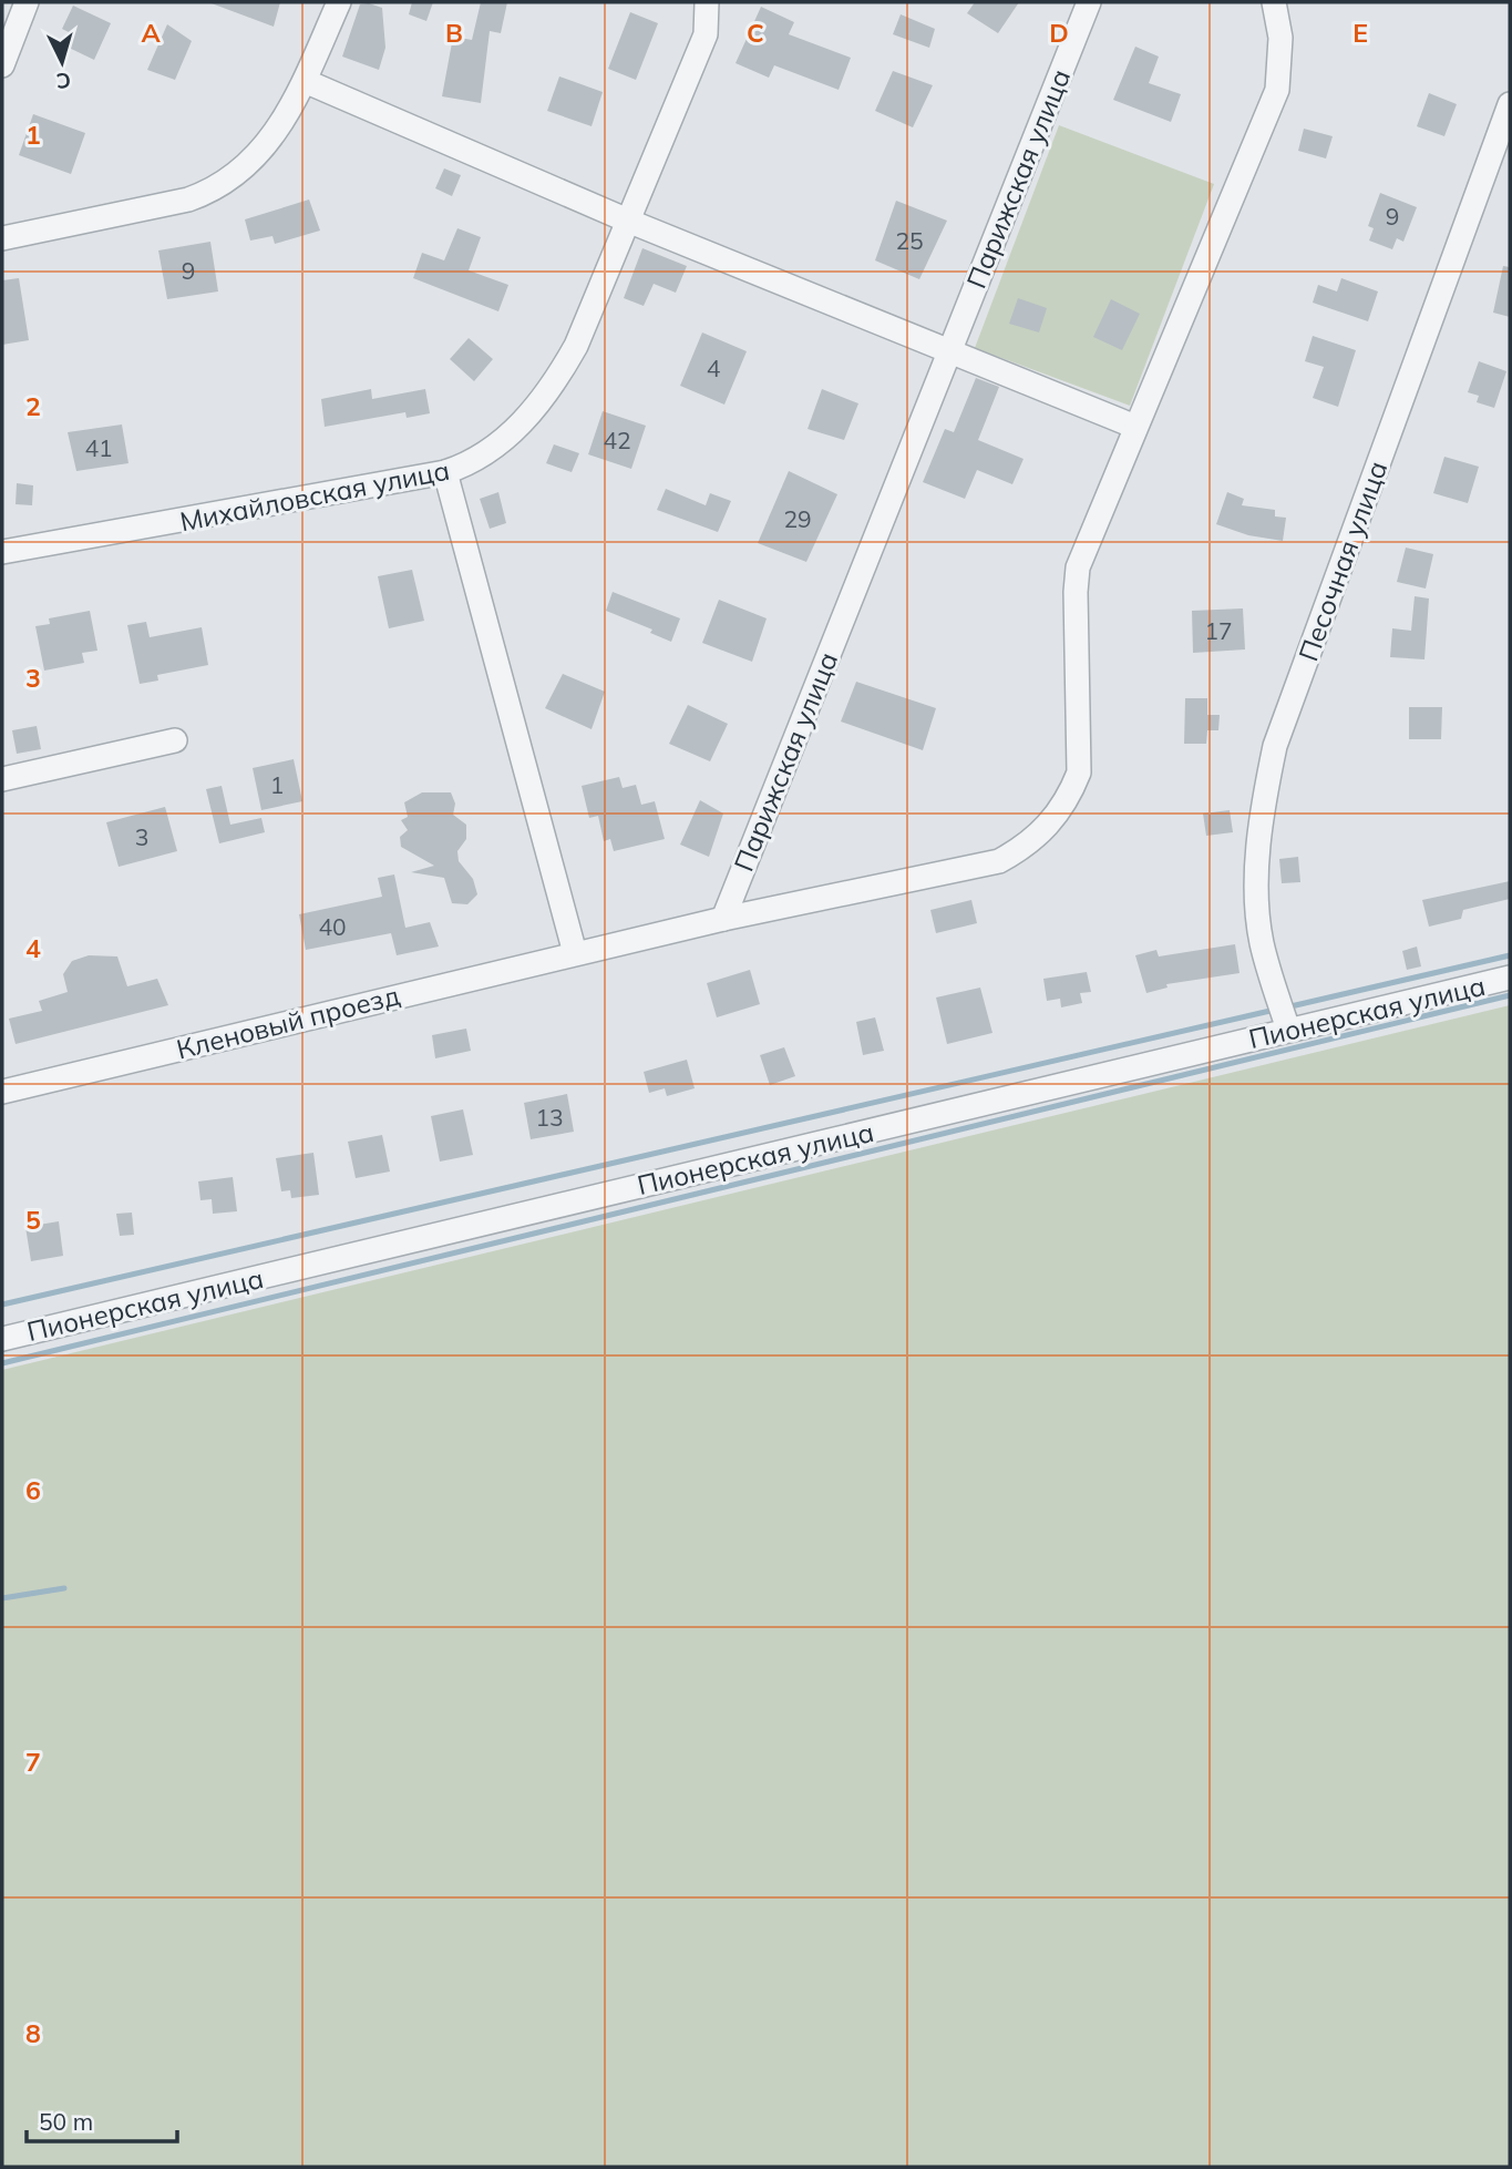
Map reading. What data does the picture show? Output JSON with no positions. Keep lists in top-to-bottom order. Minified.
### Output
{"streets":{"street":["Парижская улица","Михайловская улица","Песочная улица","Пионерская улица","Кленовый проезд"]},"crossings":[["Песочная улица","Пионерская улица"]],"house_numbers":["9","25","9","4","42","41","29","17","1","3","40","13"],"scale_bar":"50 m","north":"bottom","grid":{"columns":["A","B","C","D","E"],"rows":["1","2","3","4","5","6","7","8"]}}
